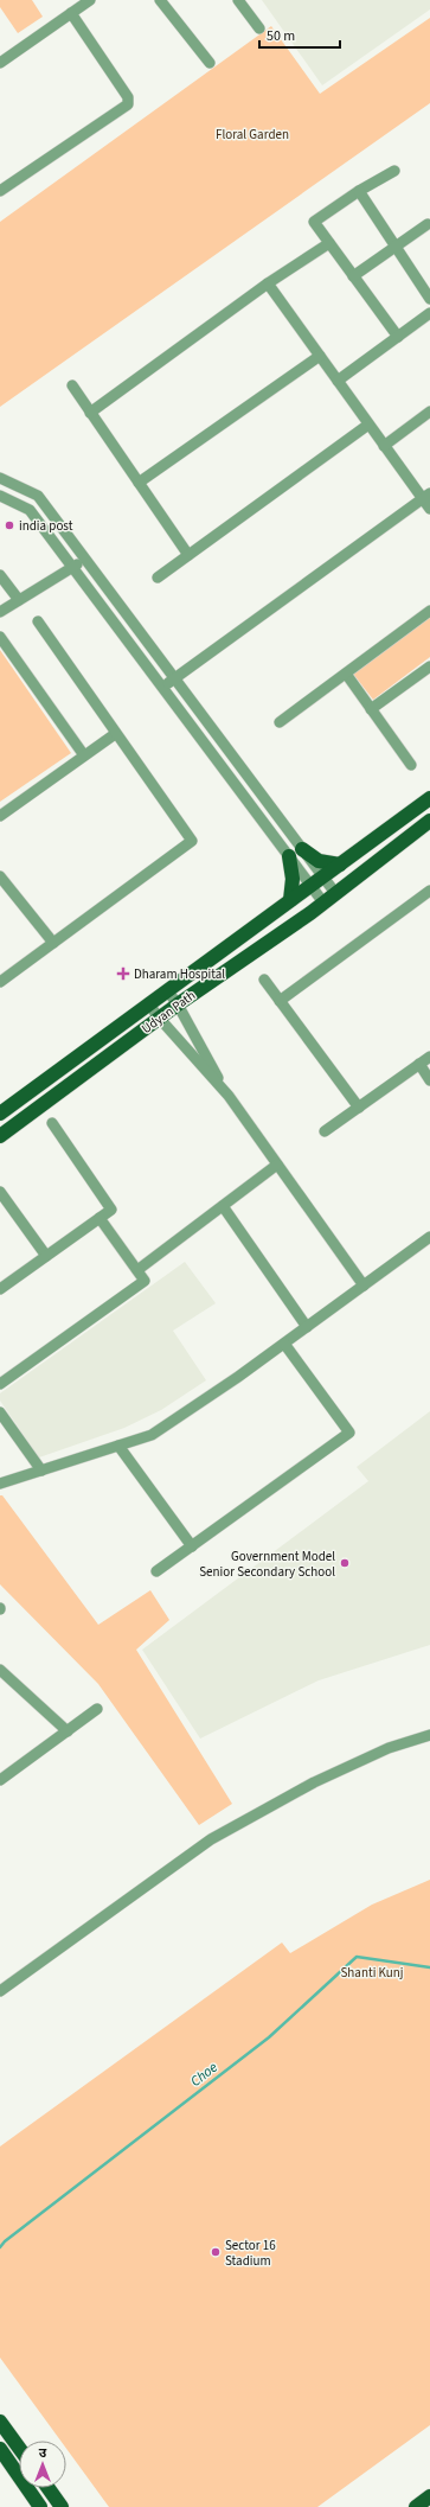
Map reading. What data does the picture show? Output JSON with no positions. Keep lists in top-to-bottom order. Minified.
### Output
{"streets":{"main road":["Udyan Path"]},"water":["Choe"],"parks":["Floral Garden","Shanti Kunj"],"places":{"other":["india post","Government Model Senior Secondary School","Sector 16 Stadium"],"health":["Dharam Hospital"]},"scale_bar":"50 m","north":"top"}
